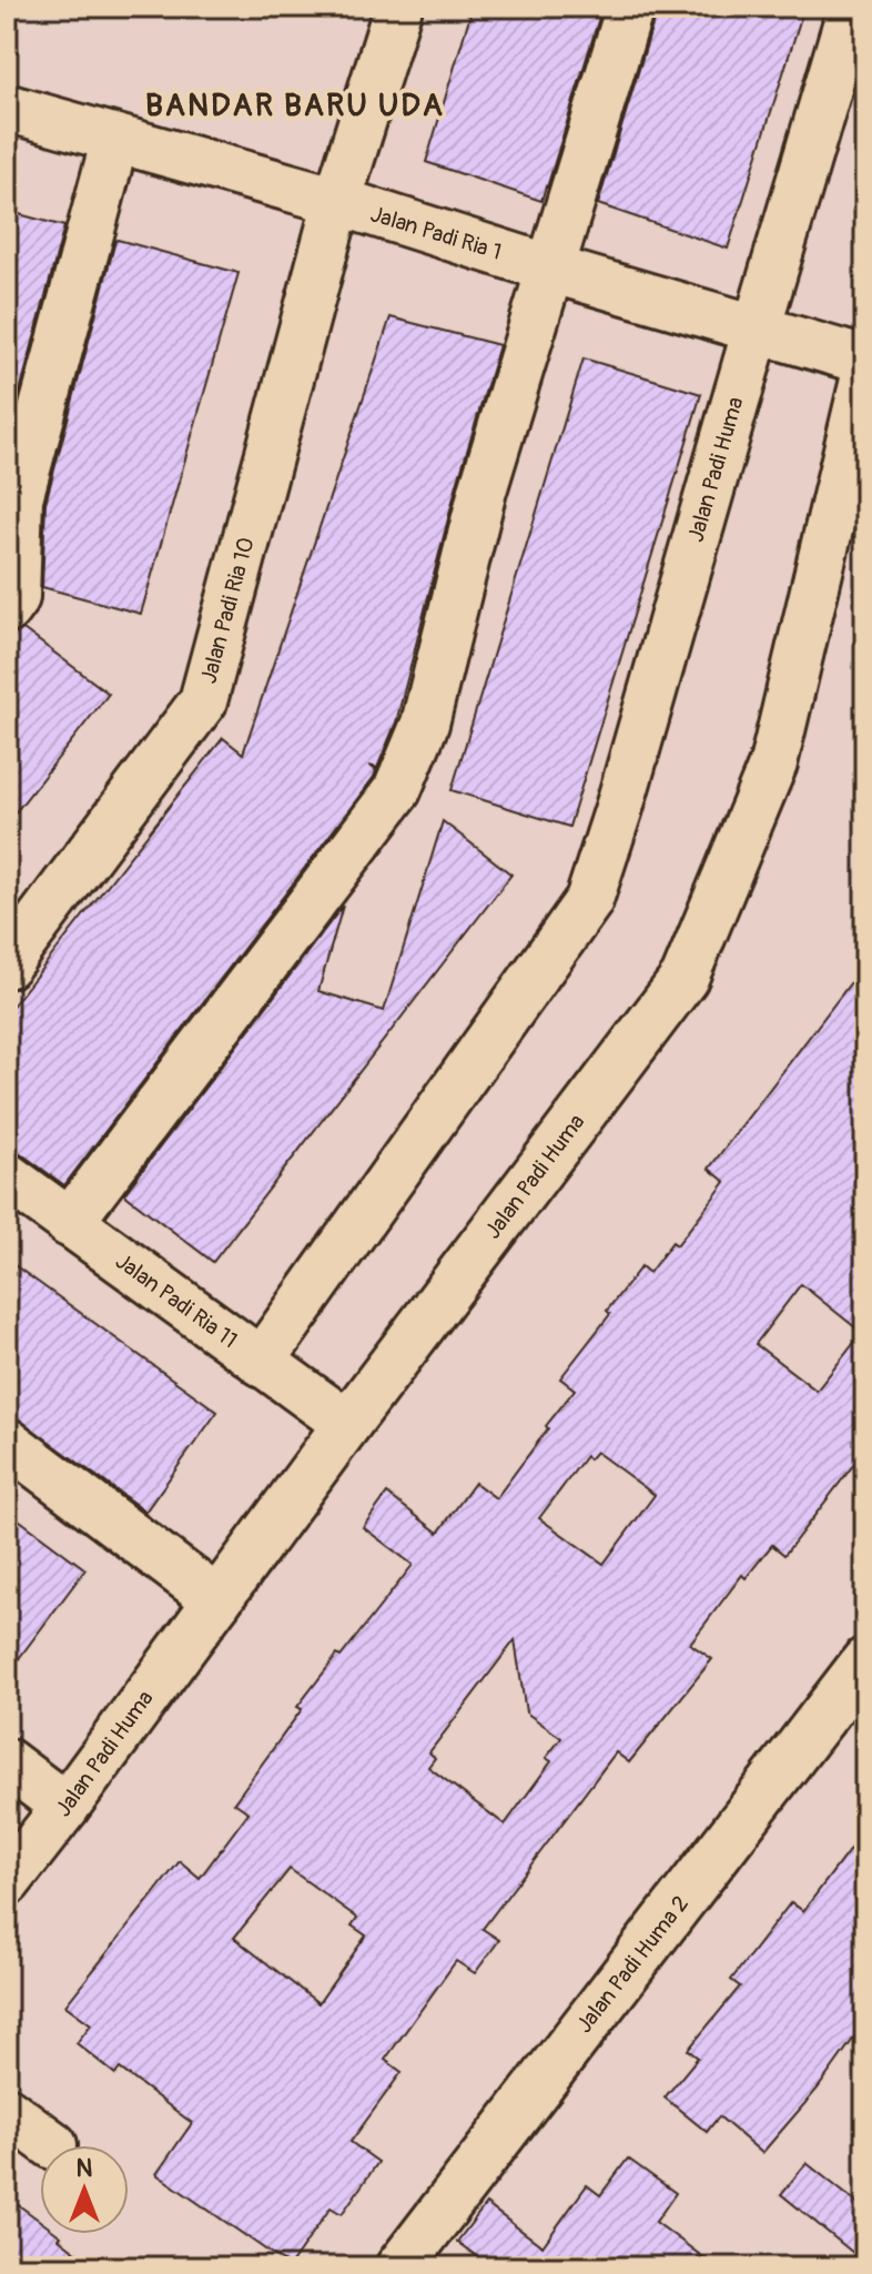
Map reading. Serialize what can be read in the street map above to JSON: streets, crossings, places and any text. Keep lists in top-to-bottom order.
{
  "streets": {
    "street": [
      "Jalan Padi Ria 1",
      "Jalan Padi Huma",
      "Jalan Padi Ria 10",
      "Jalan Padi Ria 11",
      "Jalan Padi Huma 2"
    ]
  },
  "crossings": [
    ["Jalan Padi Ria 1", "Jalan Padi Huma"],
    ["Jalan Padi Ria 1", "Jalan Padi Ria 10"],
    ["Jalan Padi Huma", "Jalan Padi Ria 11"]
  ],
  "districts": ["BANDAR BARU UDA"],
  "north": "top"
}
